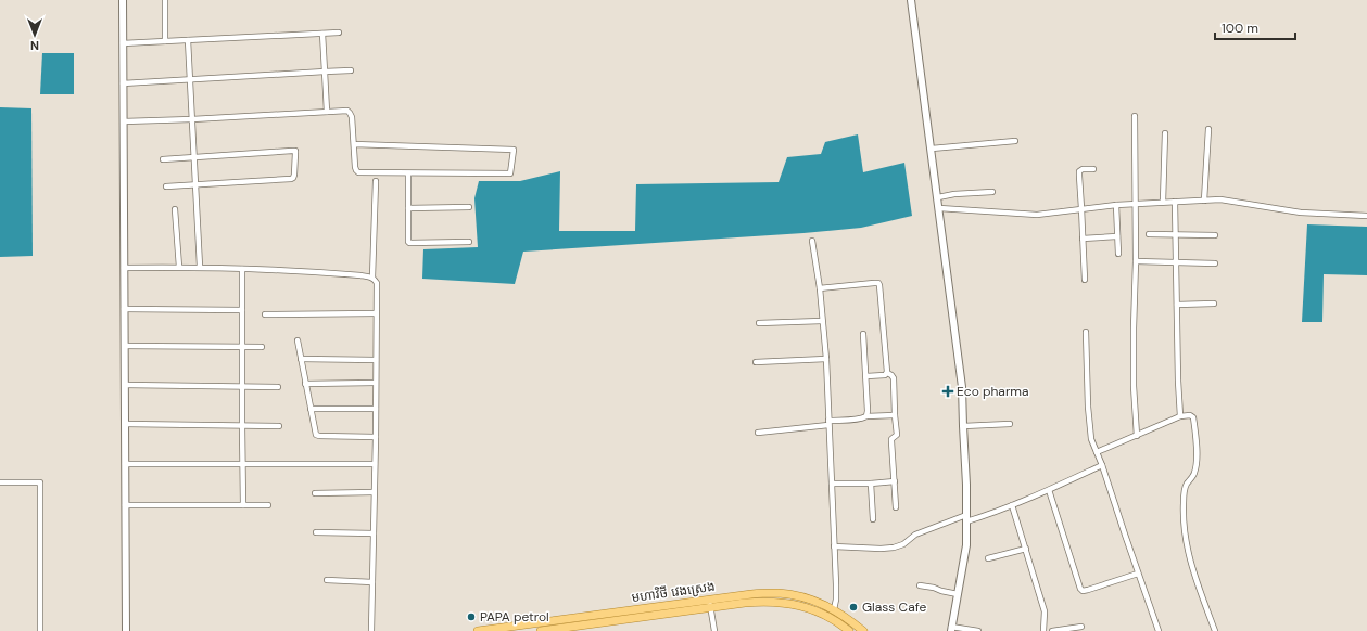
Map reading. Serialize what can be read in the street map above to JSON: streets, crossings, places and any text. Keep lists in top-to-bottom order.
{
  "streets": {
    "main road": ["មហាវិថី វេងស្រេង"]
  },
  "places": {
    "health": ["Eco pharma"],
    "other": ["Glass Cafe", "PAPA petrol"]
  },
  "scale_bar": "100 m",
  "north": "bottom"
}
